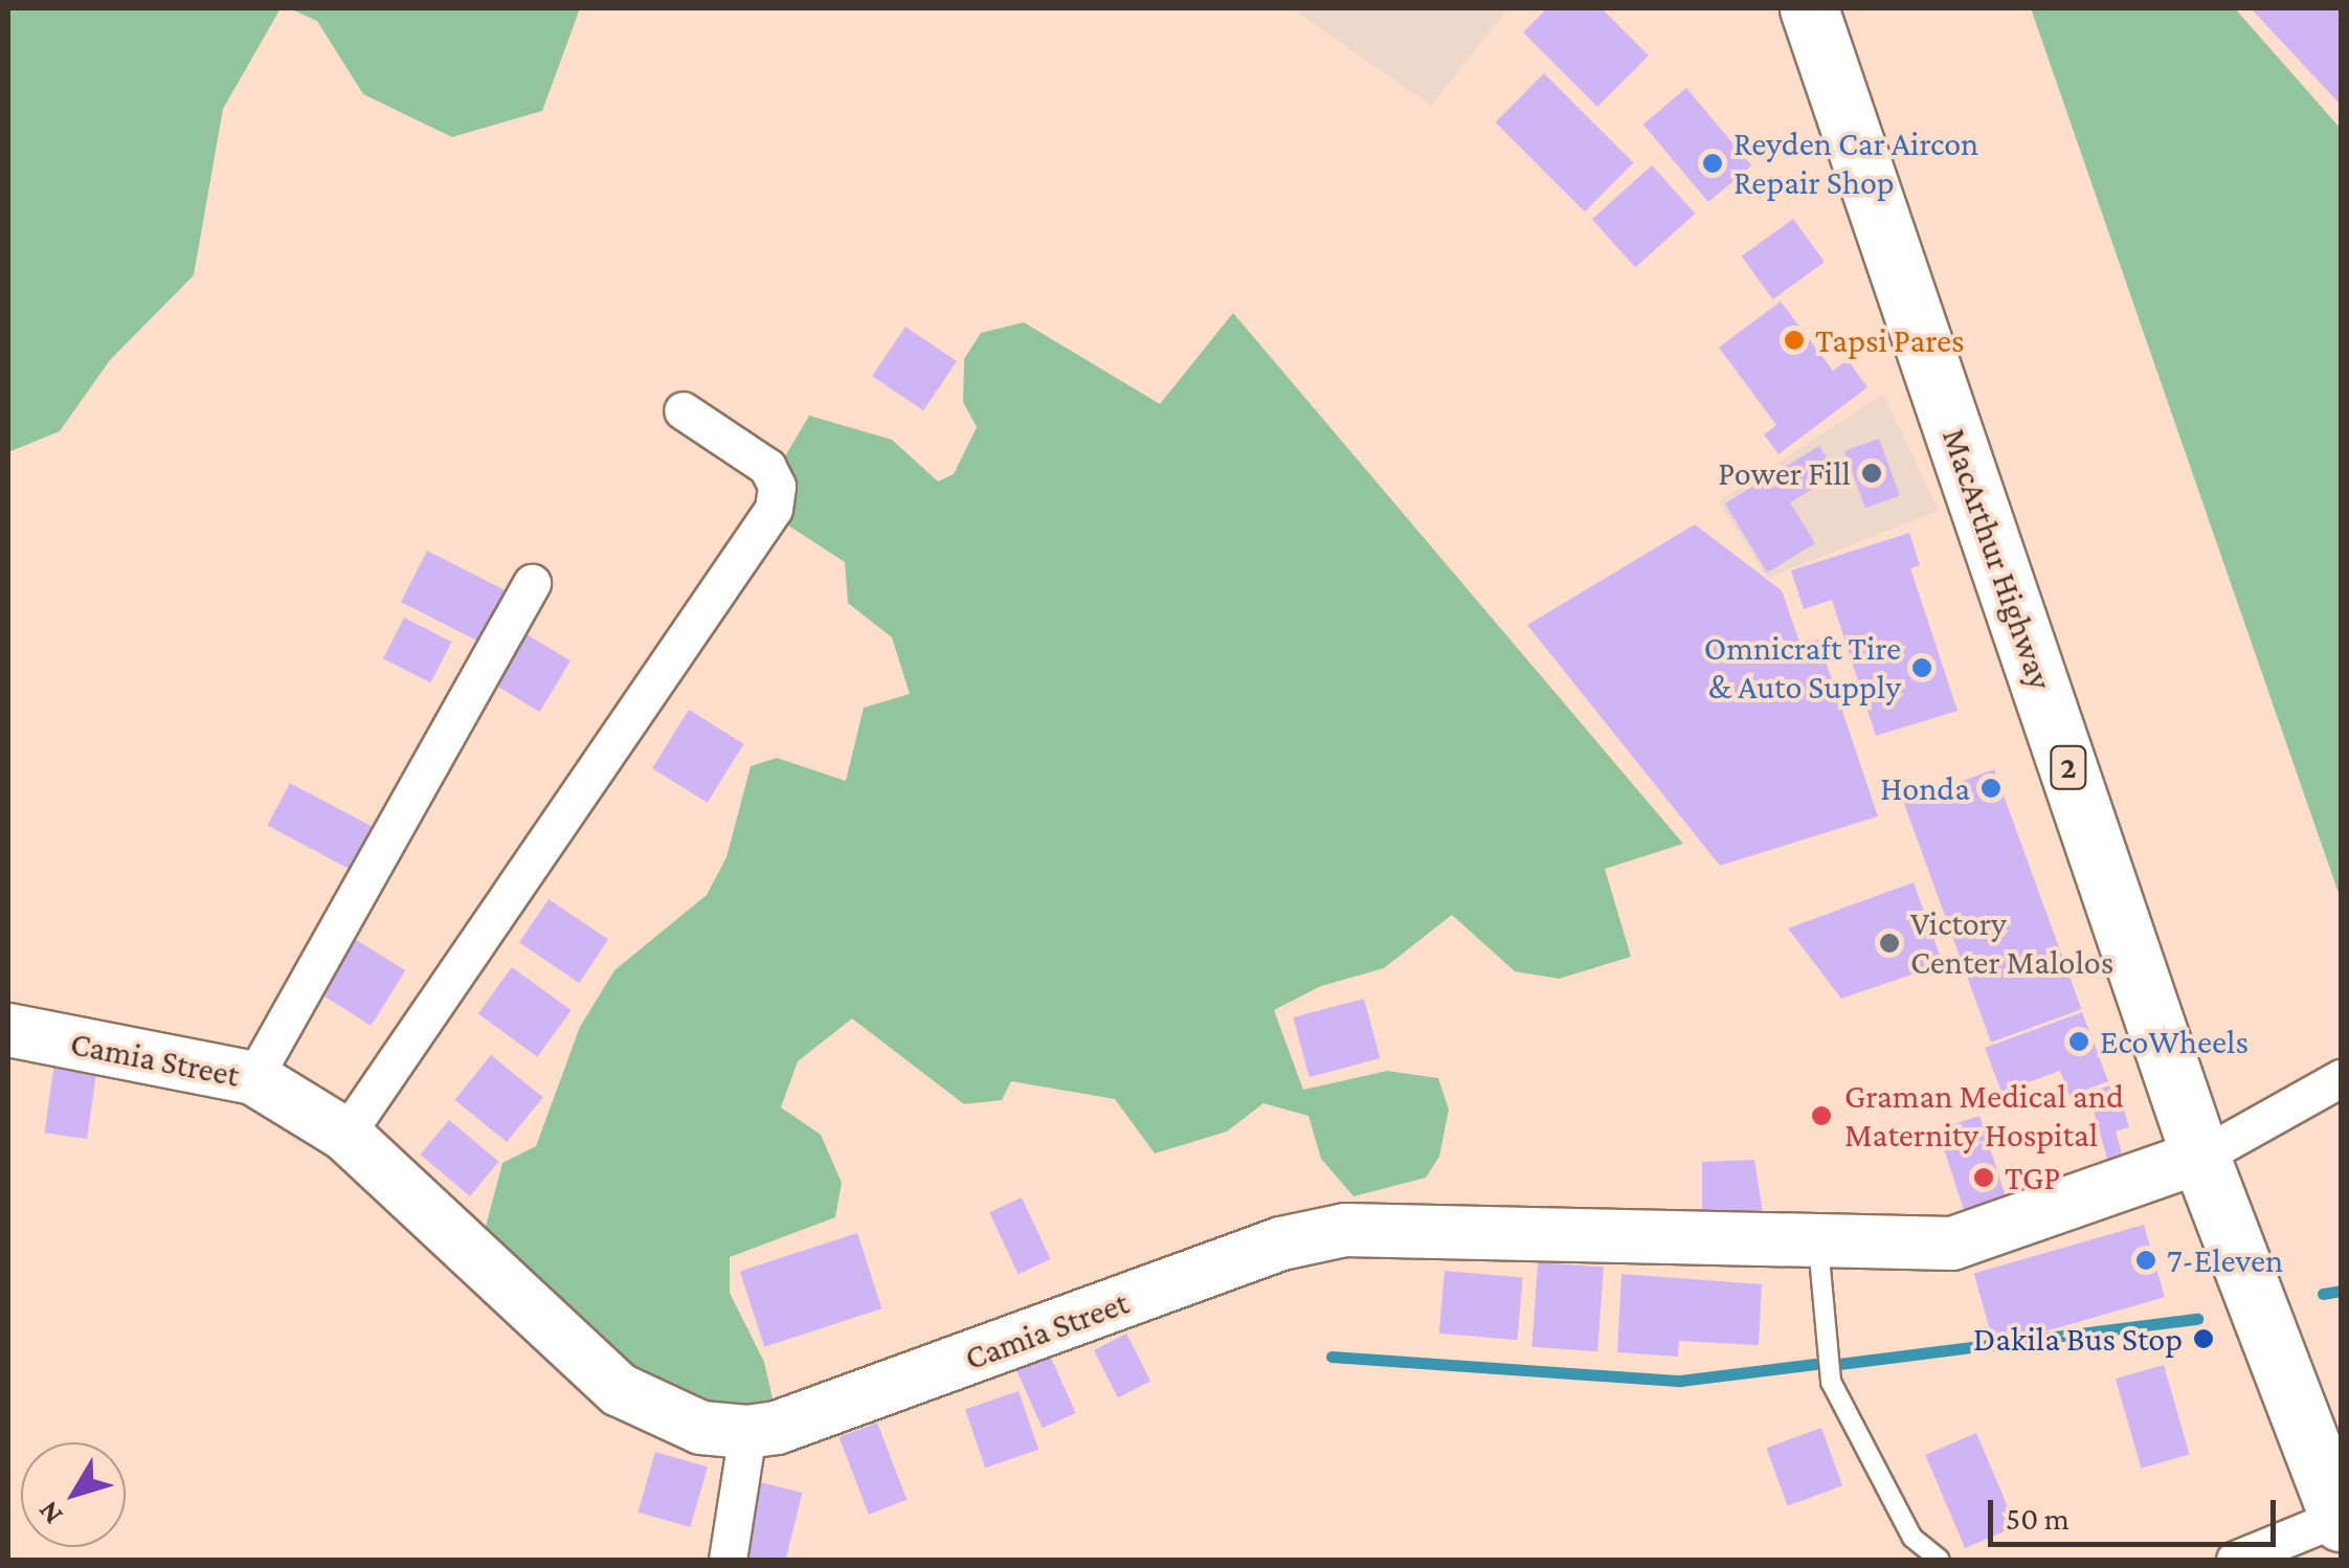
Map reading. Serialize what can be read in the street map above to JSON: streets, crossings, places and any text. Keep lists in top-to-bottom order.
{
  "streets": {
    "highway": ["MacArthur Highway", "2"],
    "street": ["Camia Street"]
  },
  "crossings": [
    ["MacArthur Highway", "Camia Street"]
  ],
  "places": [
    "Reyden Car Aircon Repair Shop",
    "Tapsi Pares",
    "Power Fill",
    "Omnicraft Tire & Auto Supply",
    "Honda",
    "Victory Center Malolos",
    "EcoWheels",
    "Graman Medical and Maternity Hospital",
    "TGP",
    "7-Eleven",
    "Dakila Bus Stop"
  ],
  "scale_bar": "50 m",
  "north": "bottom left"
}
